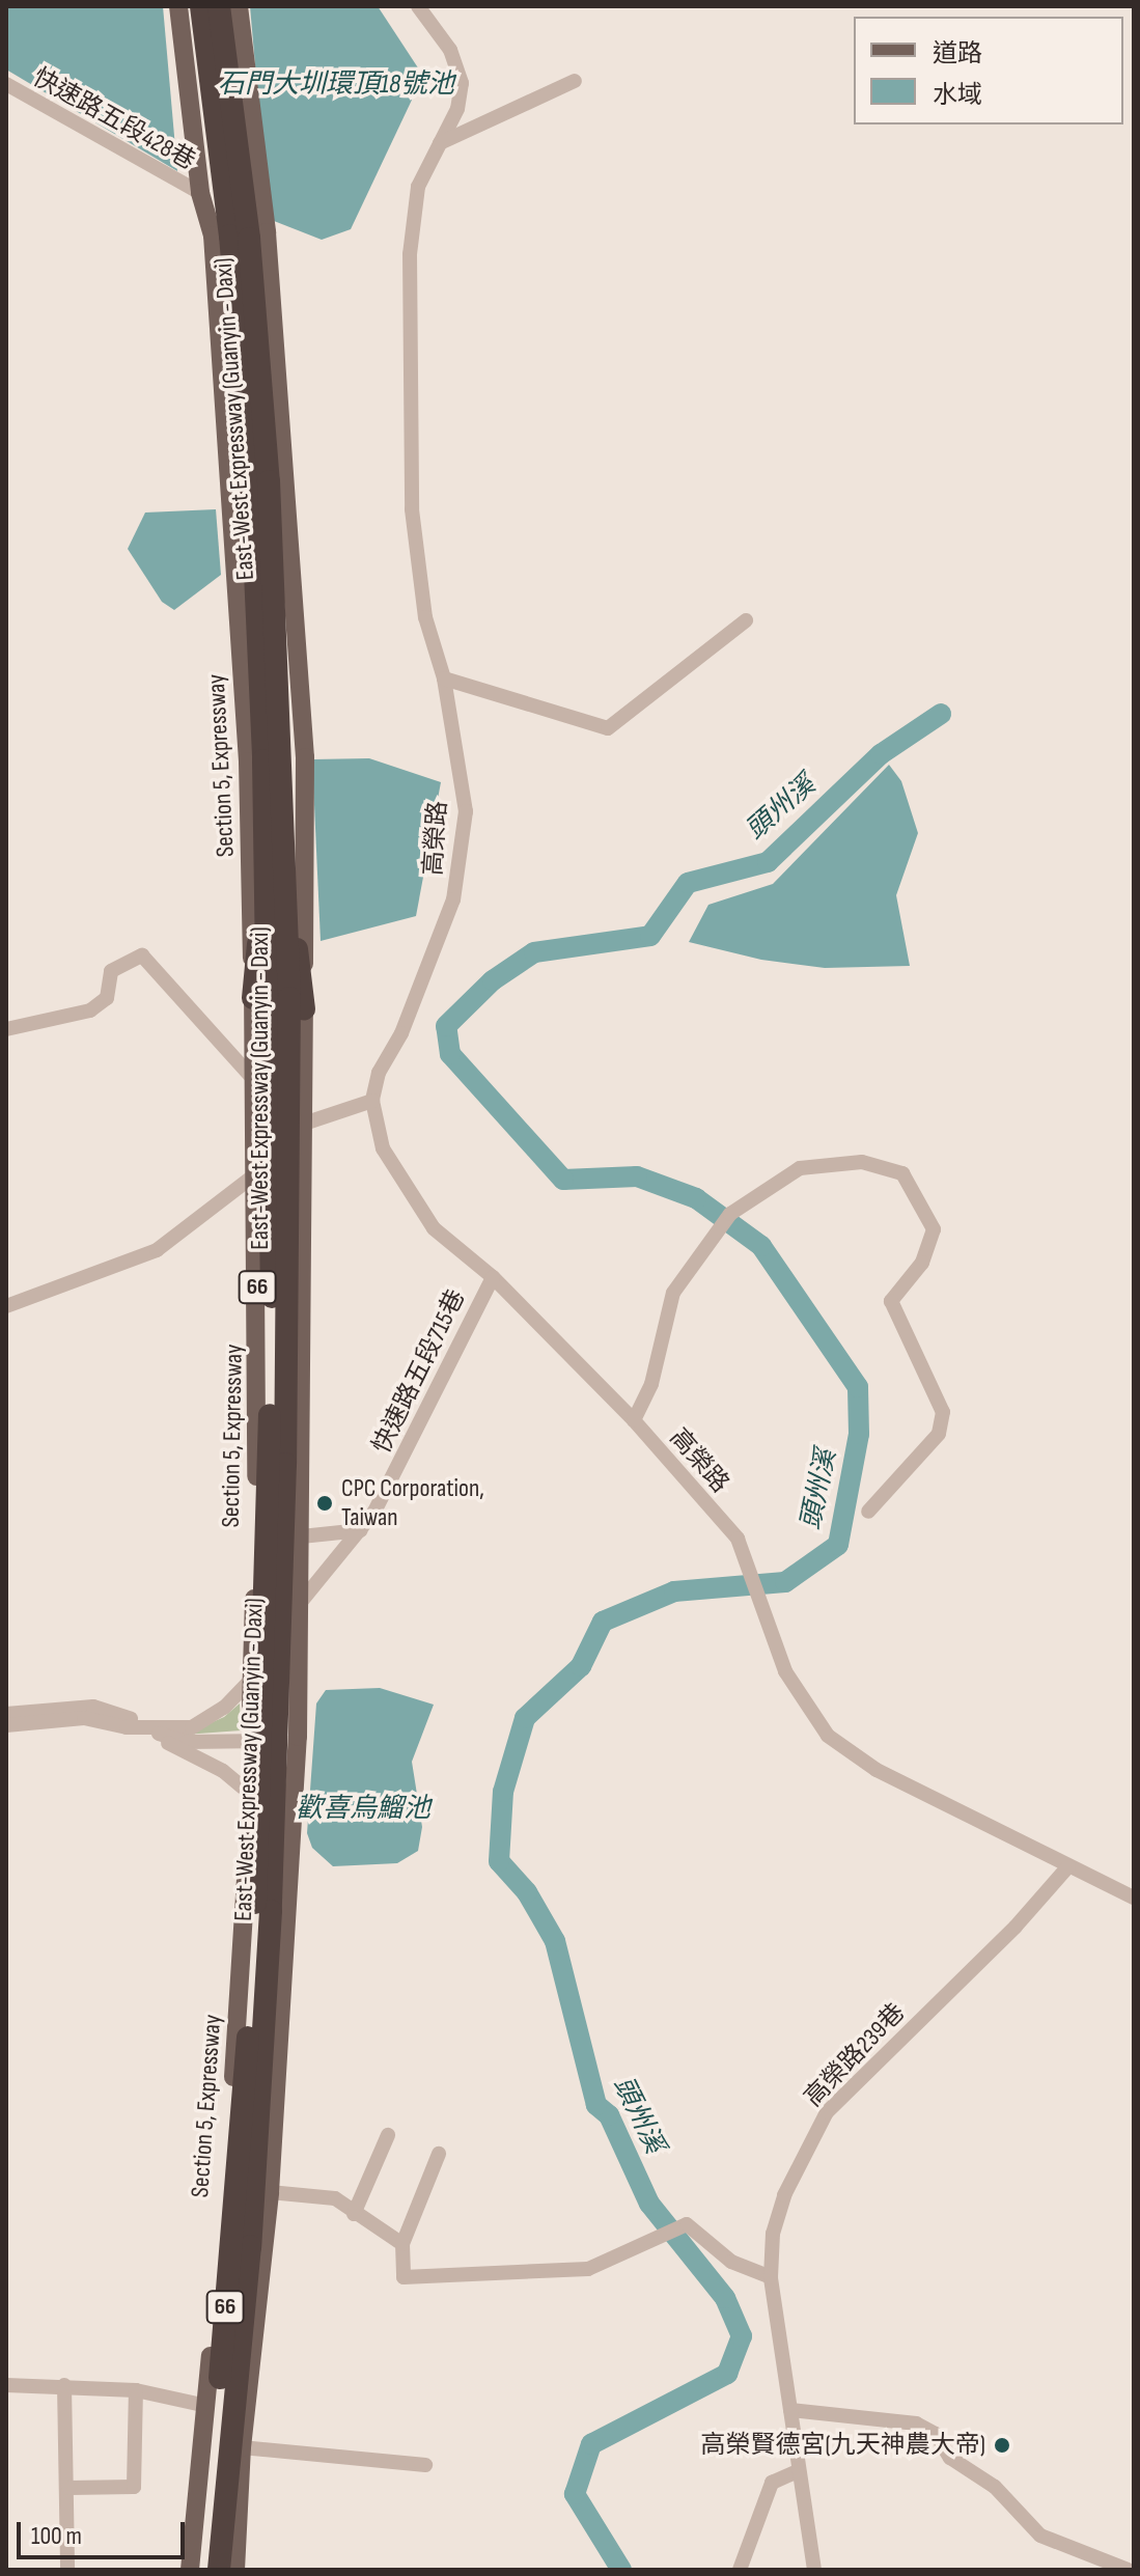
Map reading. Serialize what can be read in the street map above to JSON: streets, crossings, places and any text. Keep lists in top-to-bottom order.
{
  "streets": {
    "highway": ["East-West Expressway (Guanyin - Daxi)", "66"],
    "main road": ["Section 5, Expressway"],
    "street": [
      "快速路五段428巷",
      "高榮路",
      "快速路五段715巷",
      "高榮路239巷"
    ]
  },
  "crossings": [
    ["快速路五段428巷", "Section 5, Expressway"],
    ["高榮路", "快速路五段715巷"],
    ["高榮路", "高榮路239巷"],
    ["66", "快速路五段715巷"]
  ],
  "water": ["石門大圳環頂18號池", "頭州溪", "歡喜烏鰡池"],
  "places": ["CPC Corporation, Taiwan", "高榮賢德宮(九天神農大帝)"],
  "legend": ["道路", "水域"],
  "scale_bar": "100 m"
}
